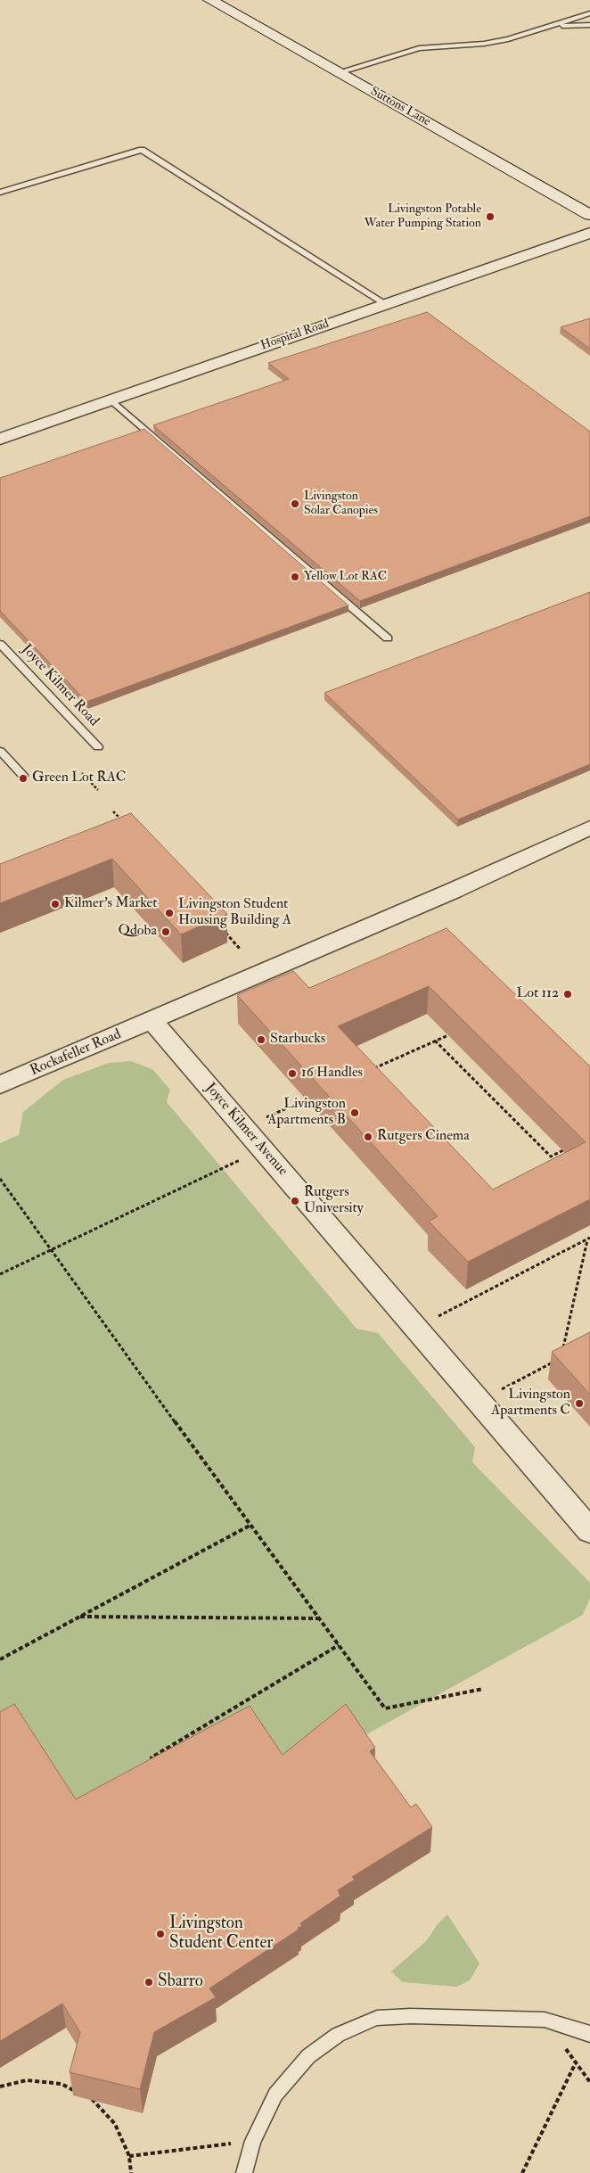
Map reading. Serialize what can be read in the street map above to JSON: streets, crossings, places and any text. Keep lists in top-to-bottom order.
{
  "streets": {
    "street": [
      "Suttons Lane",
      "Hospital Road",
      "Rockafeller Road",
      "Joyce Kilmer Avenue"
    ],
    "lane": ["Joyce Kilmer Road"]
  },
  "crossings": [
    ["Rockafeller Road", "Joyce Kilmer Avenue"]
  ],
  "places": [
    "Livingston Potable Water Pumping Station",
    "Livingston Solar Canopies",
    "Yellow Lot RAC",
    "Green Lot RAC",
    "Kilmer's Market",
    "Livingston Student Housing Building A",
    "Qdoba",
    "Lot 112",
    "Starbucks",
    "16 Handles",
    "Livingston Apartments B",
    "Rutgers Cinema",
    "Rutgers University",
    "Livingston Apartments C",
    "Livingston Student Center",
    "Sbarro"
  ]
}
